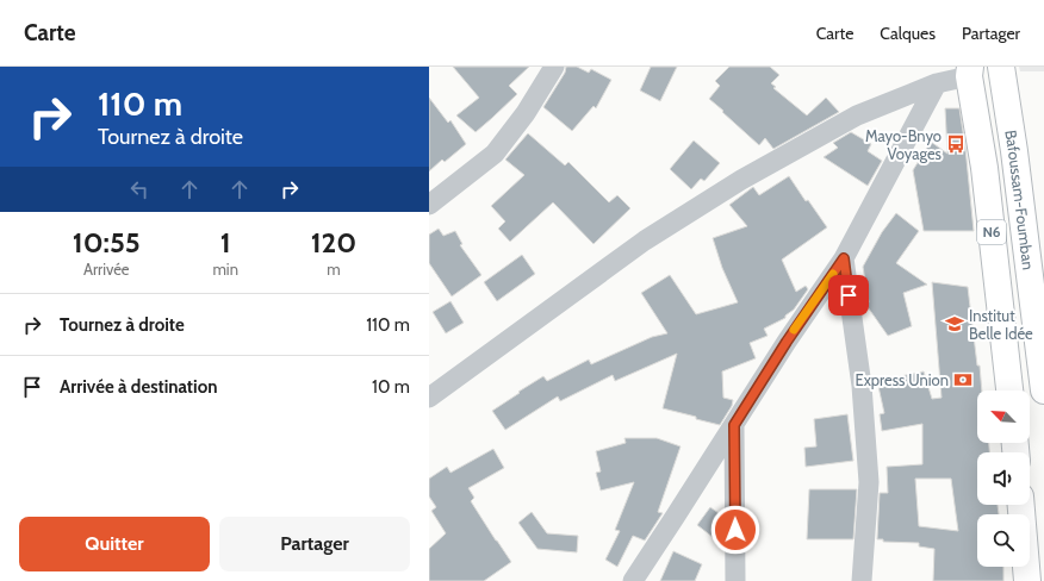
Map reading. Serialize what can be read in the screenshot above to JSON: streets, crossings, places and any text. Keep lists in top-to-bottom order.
{
  "streets": {
    "highway": ["Bafoussam-Foumban", "N6"]
  },
  "places": {
    "bus stop": ["Mayo-Bnyo Voyages"],
    "school or university": ["Institut Belle Idée"],
    "bank": ["Express Union"]
  },
  "north": "top left",
  "page": {
    "header": "Carte",
    "nav": ["Carte", "Calques", "Partager"],
    "turn": ["110 m", "Tournez à droite"],
    "eta": [
      "10:55",
      "Arrivée",
      "1",
      "min",
      "120",
      "m"
    ],
    "list": [
      {
        "name": "Tournez à droite",
        "value": "110 m"
      },
      {
        "name": "Arrivée à destination",
        "value": "10 m"
      }
    ],
    "buttons": ["Quitter", "Partager"]
  }
}
